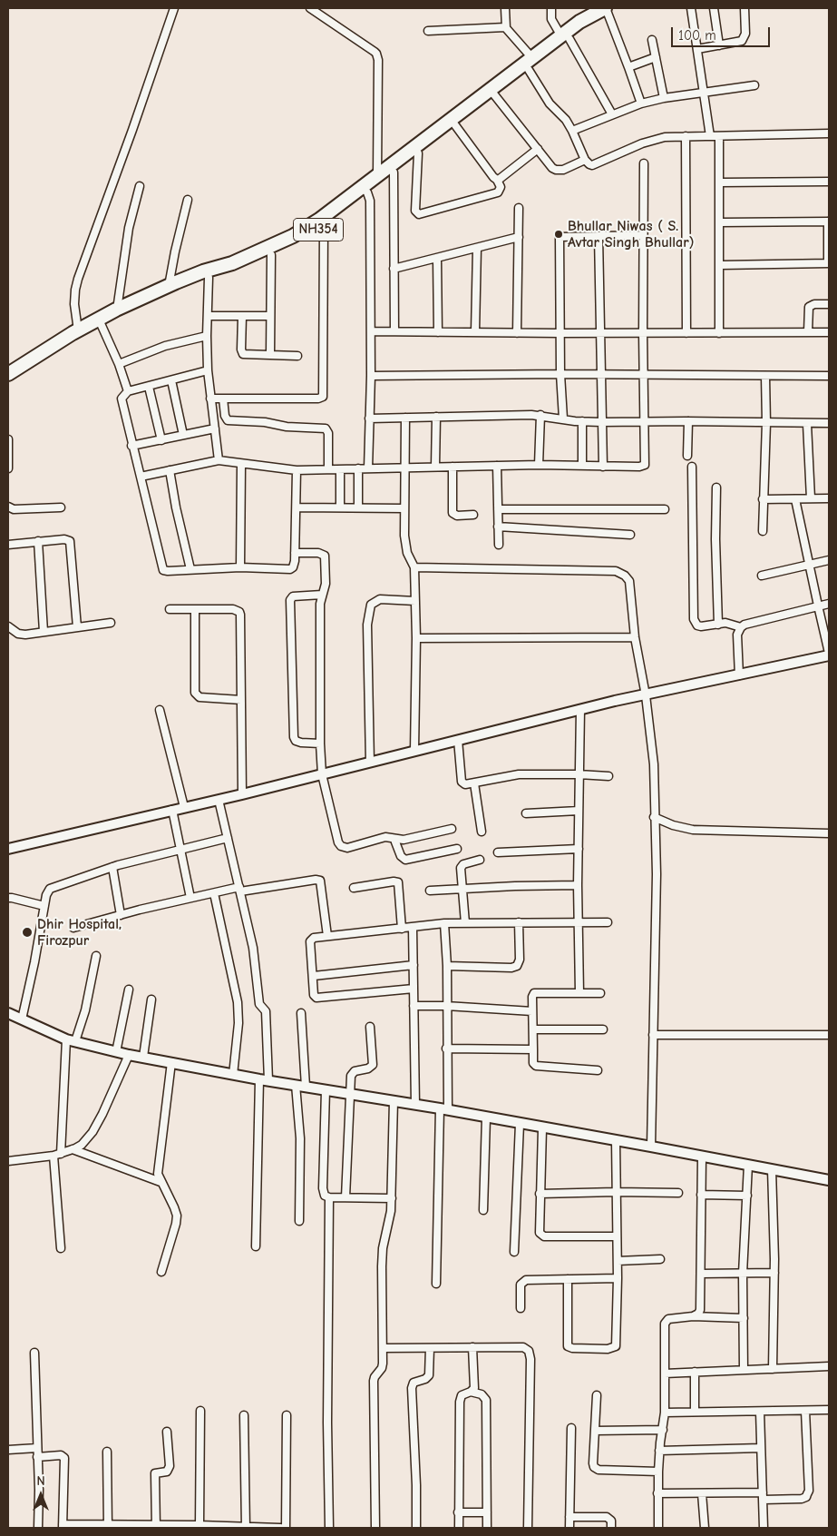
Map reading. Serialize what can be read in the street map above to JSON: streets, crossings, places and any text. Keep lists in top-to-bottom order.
{
  "streets": {
    "highway": ["NH354"]
  },
  "places": ["Bhullar Niwas ( S. Avtar Singh Bhullar)", "Dhir Hospital, Firozpur"],
  "scale_bar": "100 m",
  "north": "top"
}
